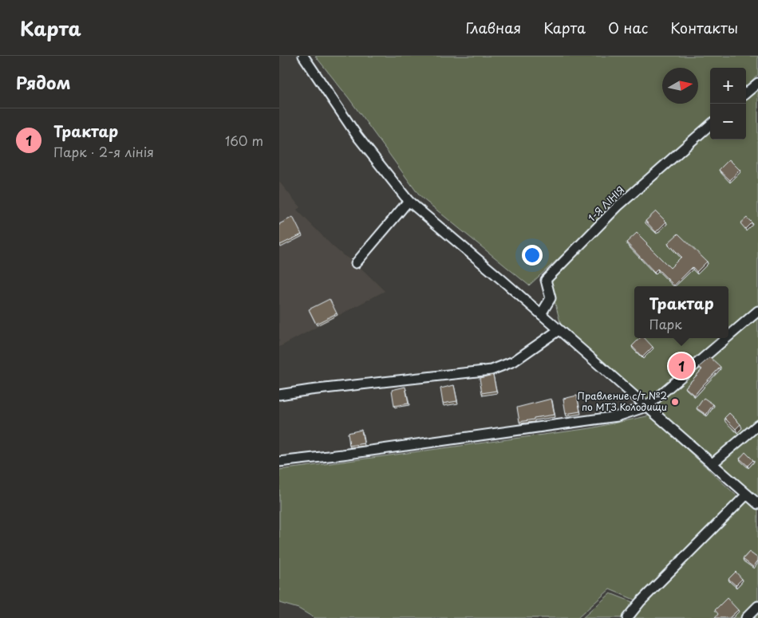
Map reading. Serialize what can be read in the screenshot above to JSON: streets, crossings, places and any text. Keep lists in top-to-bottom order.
{
  "streets": {
    "street": ["1-Я ЛІНІЯ"]
  },
  "places": ["Правление с/т №2 по МТЗ Колодищи"],
  "north": "right",
  "page": {
    "header": "Карта",
    "nav": [
      "Главная",
      "Карта",
      "О нас",
      "Контакты"
    ],
    "heading": "Рядом",
    "map_buttons": ["+", "−"],
    "list": [
      {
        "mark": "1",
        "name": "Трактар",
        "note": "Парк · 2-я лінія",
        "value": "160 m"
      }
    ],
    "popup": ["Трактар", "Парк"],
    "pins": "1"
  }
}
